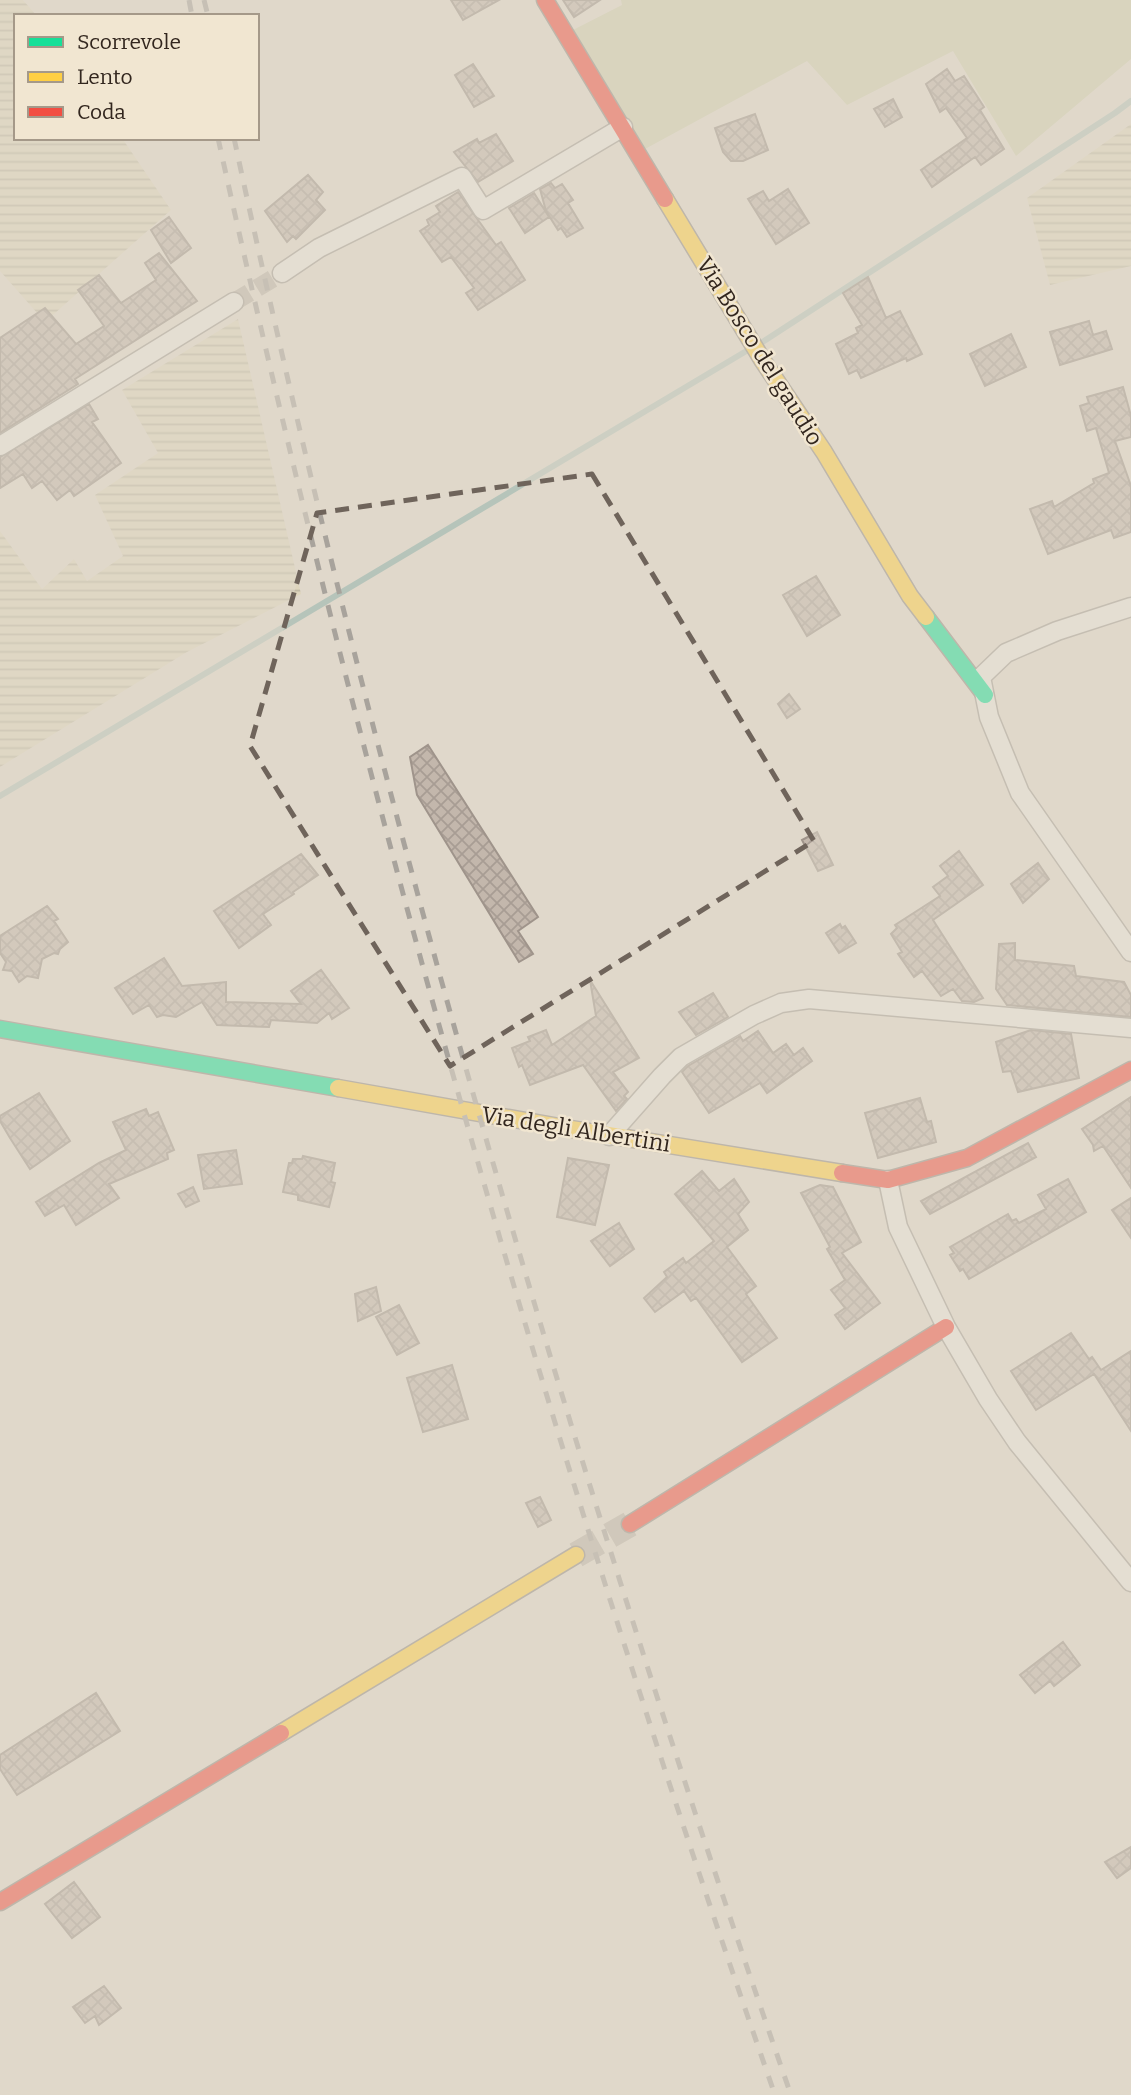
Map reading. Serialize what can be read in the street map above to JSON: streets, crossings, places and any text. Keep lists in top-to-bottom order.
{
  "streets": {
    "street": ["Via Bosco del gaudio", "Via degli Albertini"]
  },
  "legend": ["Scorrevole", "Lento", "Coda"]
}
